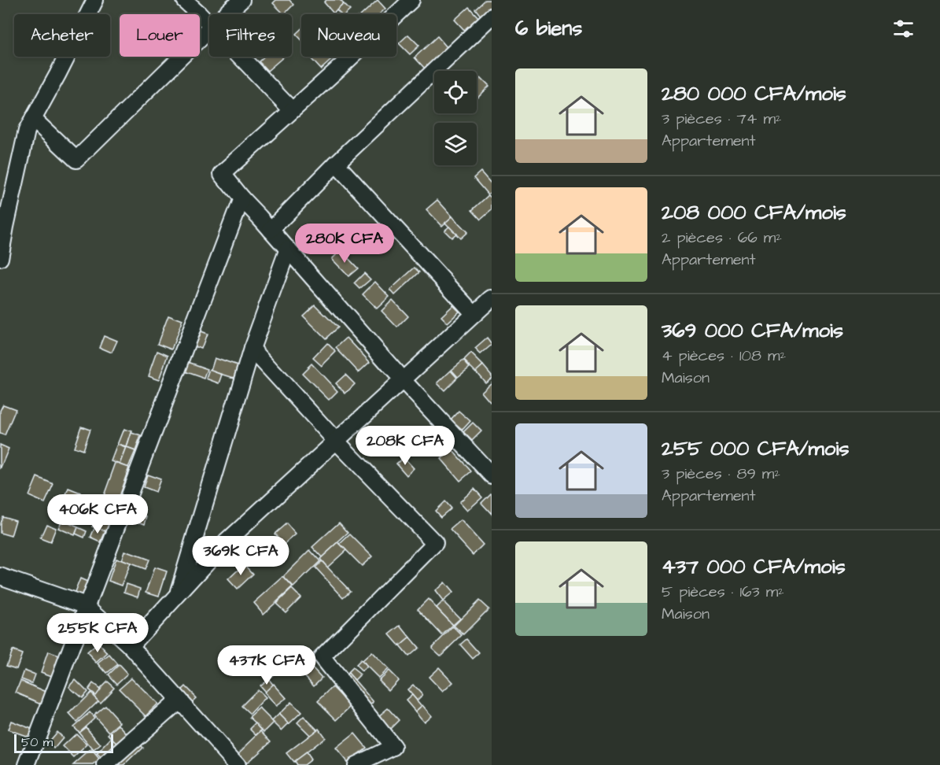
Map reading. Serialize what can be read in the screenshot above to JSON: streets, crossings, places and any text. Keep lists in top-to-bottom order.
{
  "scale_bar": "50 m",
  "page": {
    "heading": "6 biens",
    "chip": [
      "Acheter",
      "Louer",
      "Filtres",
      "Nouveau"
    ],
    "list": [
      {
        "name": "280 000 CFA/mois",
        "note": "3 pièces · 74 m² · Appartement"
      },
      {
        "name": "208 000 CFA/mois",
        "note": "2 pièces · 66 m² · Appartement"
      },
      {
        "name": "369 000 CFA/mois",
        "note": "4 pièces · 108 m² · Maison"
      },
      {
        "name": "255 000 CFA/mois",
        "note": "3 pièces · 89 m² · Appartement"
      },
      {
        "name": "437 000 CFA/mois",
        "note": "5 pièces · 163 m² · Maison"
      }
    ],
    "price": [
      "280K CFA",
      "208K CFA",
      "406K CFA",
      "369K CFA",
      "255K CFA",
      "437K CFA"
    ],
    "scale": "50 m"
  }
}
